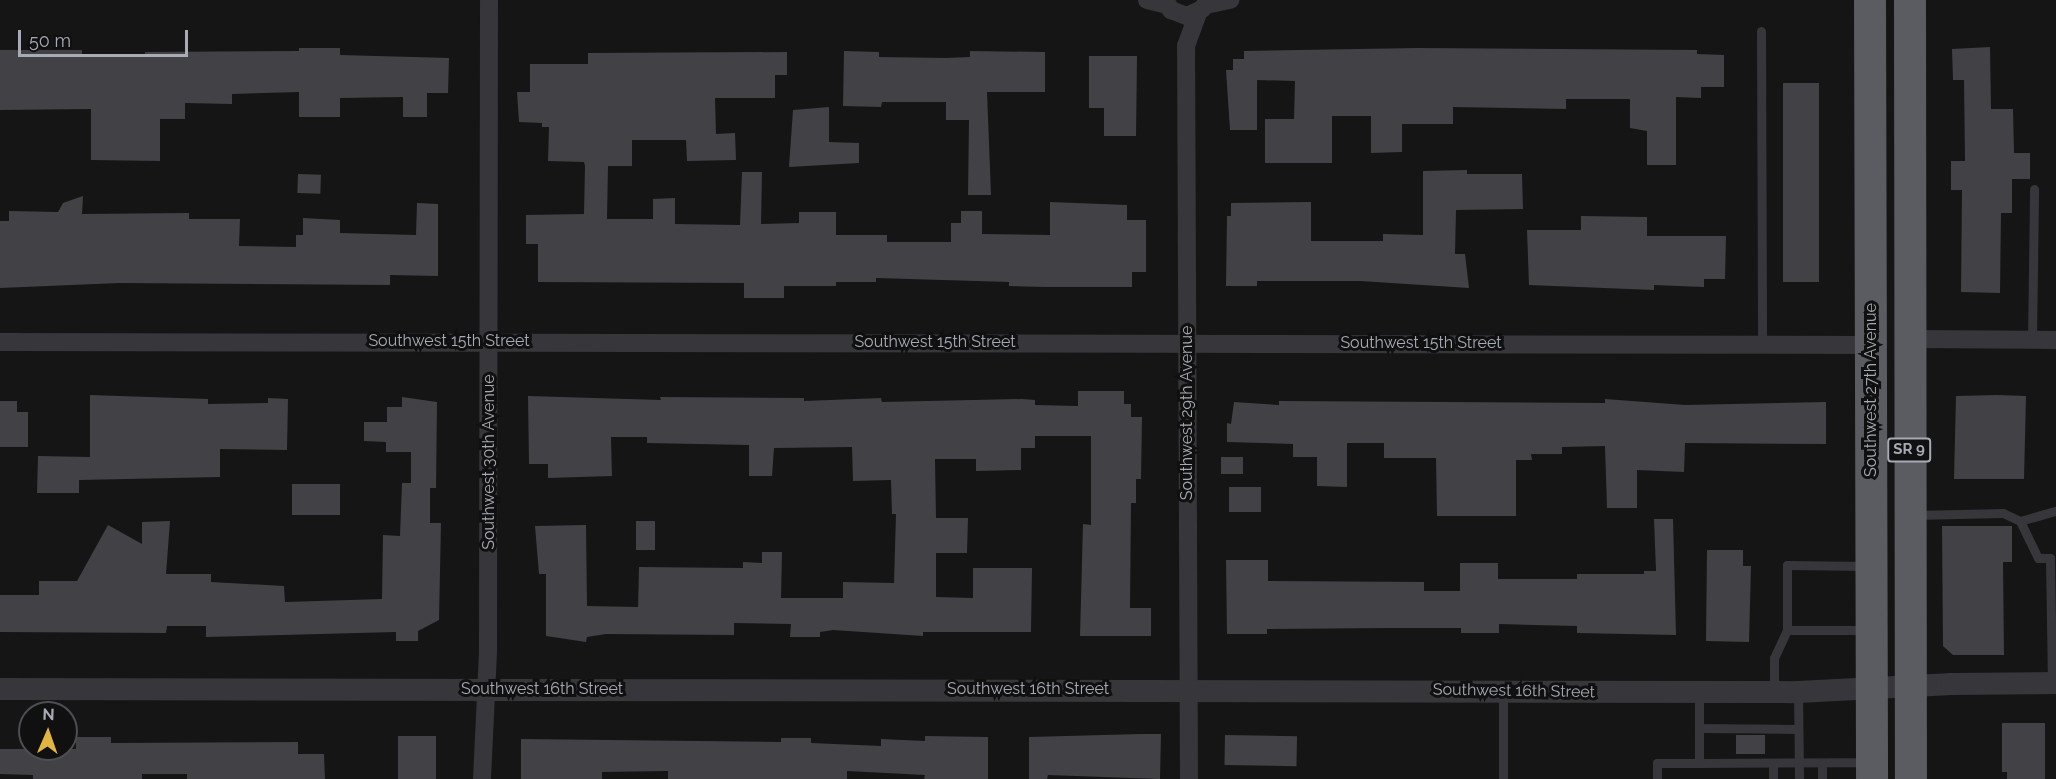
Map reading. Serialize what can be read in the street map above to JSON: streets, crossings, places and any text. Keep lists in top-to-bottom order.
{
  "streets": {
    "highway": ["Southwest 27th Avenue", "SR 9"],
    "street": [
      "Southwest 15th Street",
      "Southwest 29th Avenue",
      "Southwest 30th Avenue",
      "Southwest 16th Street"
    ]
  },
  "crossings": [
    ["Southwest 15th Street", "Southwest 27th Avenue"],
    ["Southwest 15th Street", "Southwest 29th Avenue"],
    ["Southwest 15th Street", "Southwest 30th Avenue"],
    ["Southwest 27th Avenue", "Southwest 16th Street"],
    ["Southwest 29th Avenue", "Southwest 16th Street"],
    ["SR 9", "Southwest 16th Street"],
    ["Southwest 30th Avenue", "Southwest 16th Street"]
  ],
  "scale_bar": "50 m",
  "north": "top"
}
